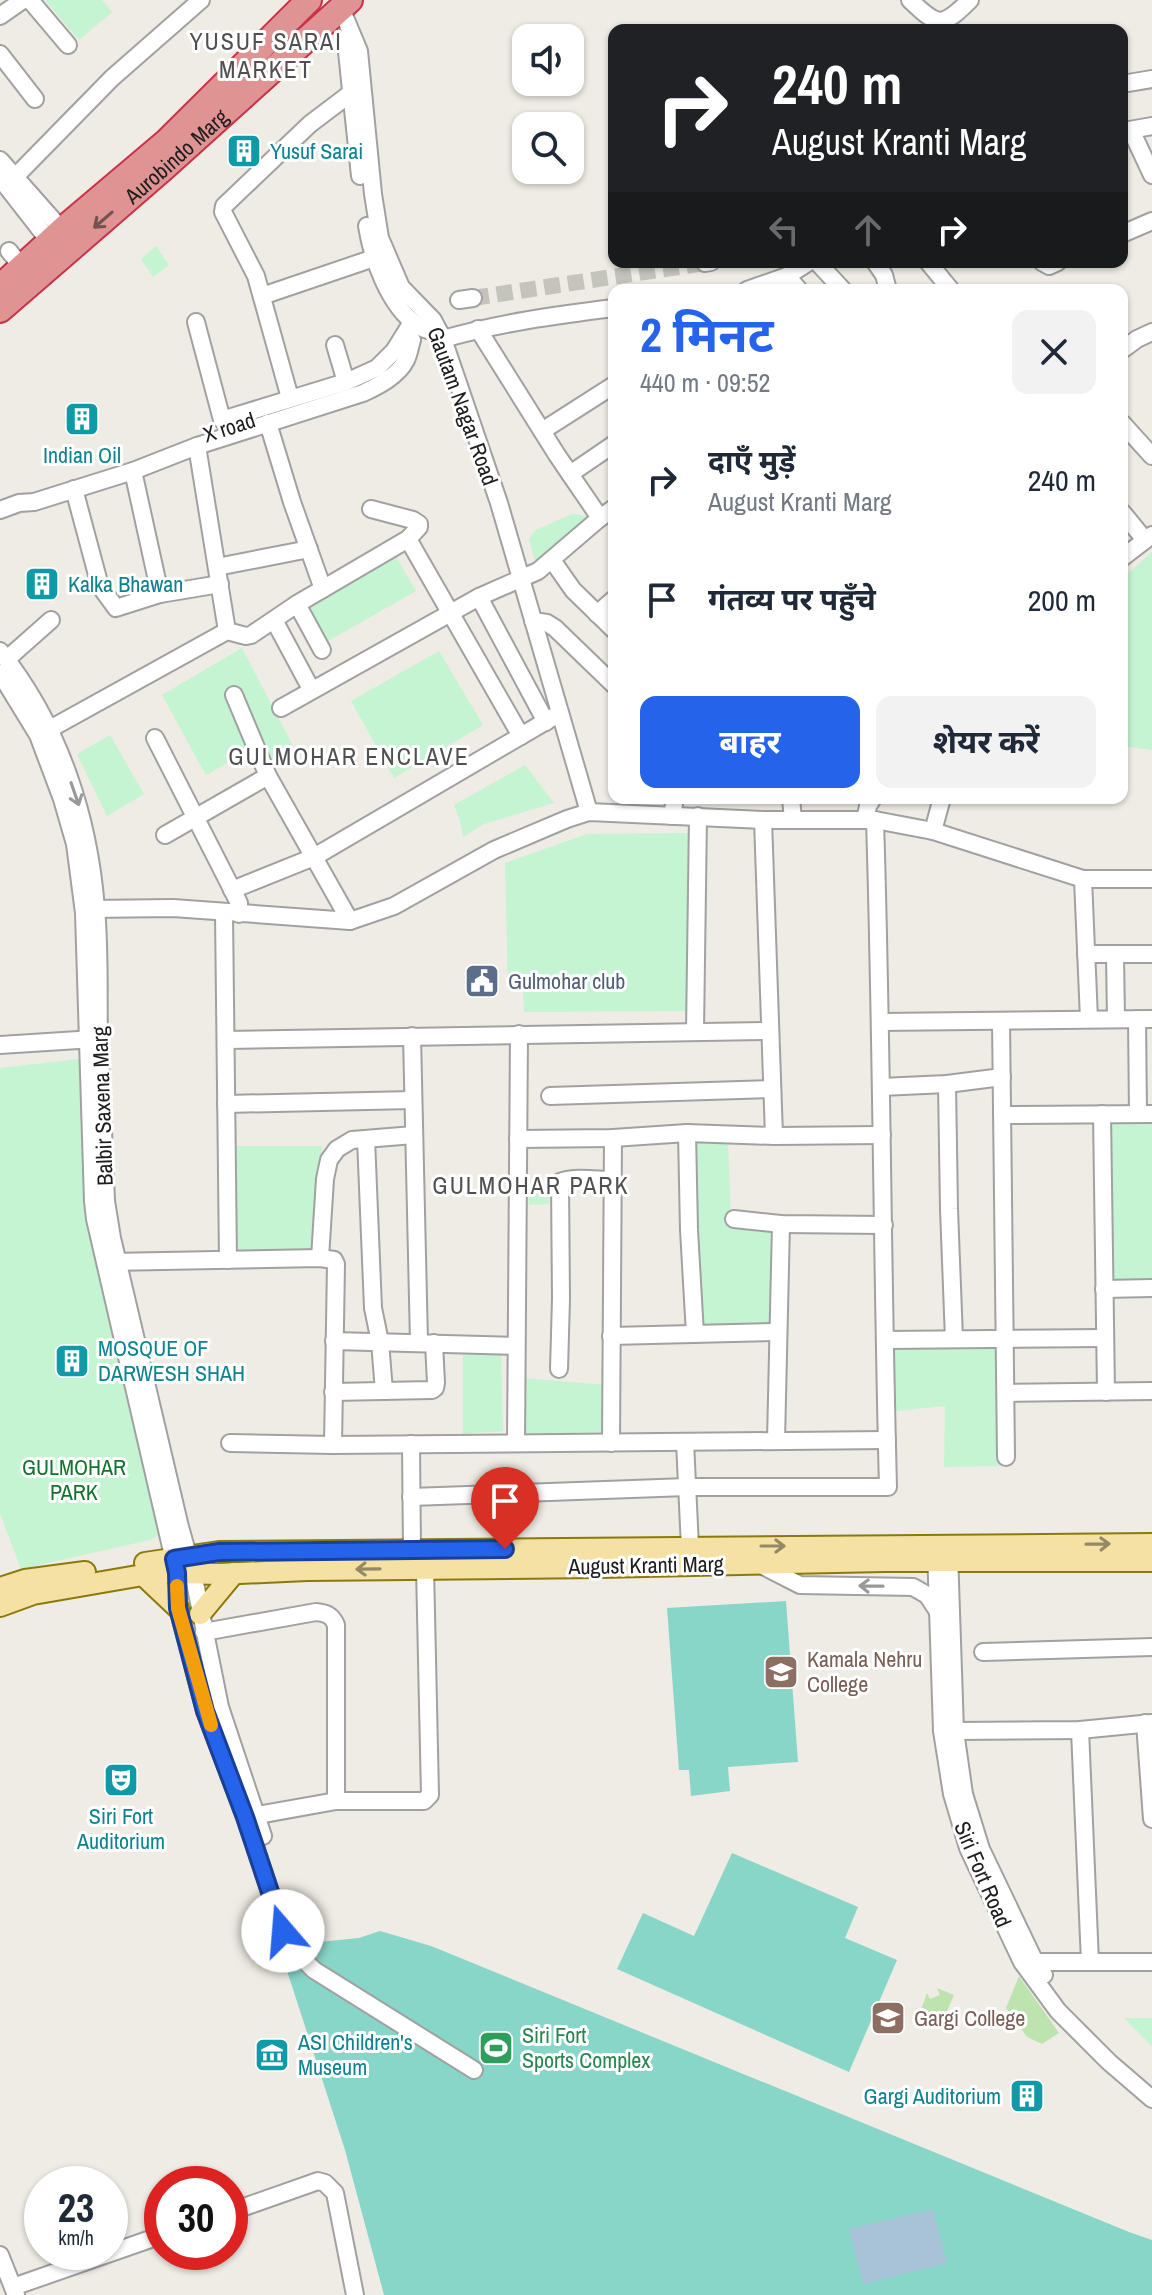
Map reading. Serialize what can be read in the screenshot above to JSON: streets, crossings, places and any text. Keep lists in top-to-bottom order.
{
  "streets": {
    "highway": ["Aurobindo Marg"],
    "main road": ["August Kranti Marg"],
    "street": [
      "Gautam Nagar Road",
      "X road",
      "Balbir Saxena Marg",
      "Siri Fort Road"
    ]
  },
  "crossings": [
    ["Aurobindo Marg", "Gautam Nagar Road"],
    ["Balbir Saxena Marg", "August Kranti Marg"],
    ["August Kranti Marg", "Siri Fort Road"]
  ],
  "districts": ["YUSUF SARAI MARKET", "GULMOHAR ENCLAVE", "GULMOHAR PARK"],
  "parks": ["GULMOHAR PARK"],
  "places": {
    "building": [
      "Yusuf Sarai",
      "Indian Oil",
      "Kalka Bhawan",
      "MOSQUE OF DARWESH SHAH",
      "Gargi Auditorium"
    ],
    "public building": ["Gulmohar club"],
    "school or university": ["Kamala Nehru College", "Gargi College"],
    "theatre": ["Siri Fort Auditorium"],
    "sports": ["Siri Fort Sports Complex"],
    "museum": ["ASI Children's Museum"]
  },
  "page": {
    "turn": ["240 m", "August Kranti Marg"],
    "heading": ["2 मिनट", "440 m · 09:52"],
    "list": [
      {
        "name": "दाएँ मुड़ें",
        "note": "August Kranti Marg",
        "value": "240 m"
      },
      {
        "name": "गंतव्य पर पहुँचे",
        "value": "200 m"
      }
    ],
    "buttons": ["बाहर", "शेयर करें"],
    "speed": "23 km/h",
    "limit": "30"
  }
}
